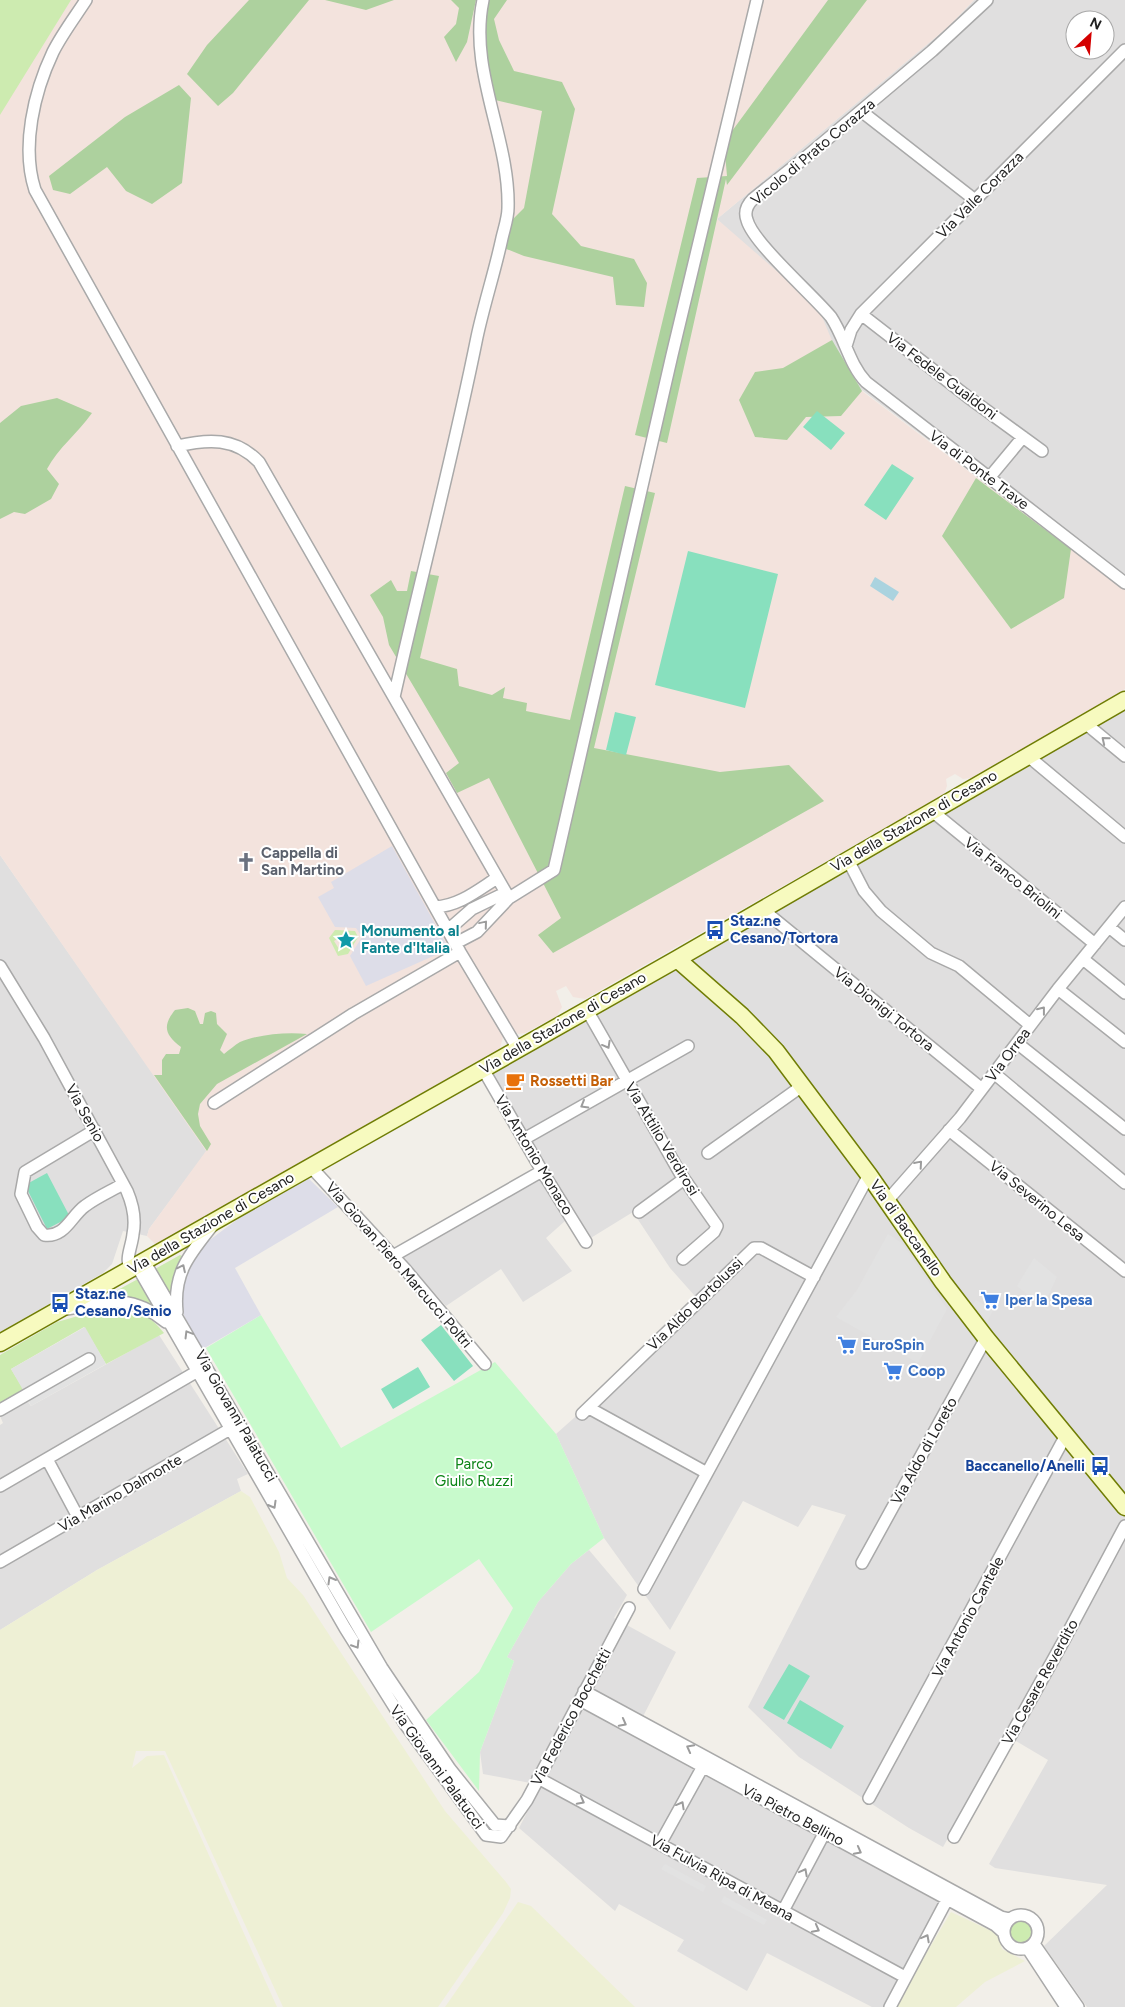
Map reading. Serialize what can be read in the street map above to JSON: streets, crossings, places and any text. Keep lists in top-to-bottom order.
{
  "streets": {
    "street": [
      "Vicolo di Prato Corazza",
      "Via Valle Corazza",
      "Via Fedele Gualdoni",
      "Via di Ponte Trave",
      "Via della Stazione di Cesano",
      "Via Franco Briolini",
      "Via Dionigi Tortora",
      "Via Orrea",
      "Via Senio",
      "Via Attilio Verdirosi",
      "Via Antonio Monaco",
      "Via Severino Lesa",
      "Via di Baccanello",
      "Via Giovan Piero Marcucci Poltri",
      "Via Aldo Bortolussi",
      "Via Giovanni Palatucci",
      "Via Aldo di Loreto",
      "Via Marino Dalmonte",
      "Via Antonio Cantele",
      "Via Cesare Reverdito",
      "Via Federico Bocchetti",
      "Via Pietro Bellino",
      "Via Fulvia Ripa di Meana"
    ]
  },
  "crossings": [
    ["Vicolo di Prato Corazza", "Via Valle Corazza"],
    ["Vicolo di Prato Corazza", "Via di Ponte Trave"],
    ["Via Valle Corazza", "Via Fedele Gualdoni"],
    ["Via Valle Corazza", "Via di Ponte Trave"],
    ["Via della Stazione di Cesano", "Via Franco Briolini"],
    ["Via della Stazione di Cesano", "Via Dionigi Tortora"],
    ["Via della Stazione di Cesano", "Via Senio"],
    ["Via della Stazione di Cesano", "Via Attilio Verdirosi"],
    ["Via della Stazione di Cesano", "Via Antonio Monaco"],
    ["Via della Stazione di Cesano", "Via di Baccanello"],
    ["Via della Stazione di Cesano", "Via Giovan Piero Marcucci Poltri"],
    ["Via della Stazione di Cesano", "Via Giovanni Palatucci"],
    ["Via Franco Briolini", "Via Orrea"],
    ["Via Dionigi Tortora", "Via Orrea"],
    ["Via Orrea", "Via Severino Lesa"],
    ["Via Orrea", "Via di Baccanello"],
    ["Via Senio", "Via Giovanni Palatucci"],
    ["Via di Baccanello", "Via Aldo di Loreto"],
    ["Via di Baccanello", "Via Antonio Cantele"],
    ["Via Giovanni Palatucci", "Via Marino Dalmonte"],
    ["Via Giovanni Palatucci", "Via Federico Bocchetti"],
    ["Via Federico Bocchetti", "Via Pietro Bellino"],
    ["Via Federico Bocchetti", "Via Fulvia Ripa di Meana"]
  ],
  "one_way": ["Via Orrea", "Via Fulvia Ripa di Meana"],
  "parks": ["Parco Giulio Ruzzi"],
  "places": {
    "church": ["Cappella di San Martino"],
    "bus stop": ["Staz.ne Cesano/Tortora", "Staz.ne Cesano/Senio", "Baccanello/Anelli"],
    "place": ["Monumento al Fante d'Italia"],
    "cafe": ["Rossetti Bar"],
    "supermarket": ["Iper la Spesa", "EuroSpin", "Coop"]
  },
  "north": "top right"
}
